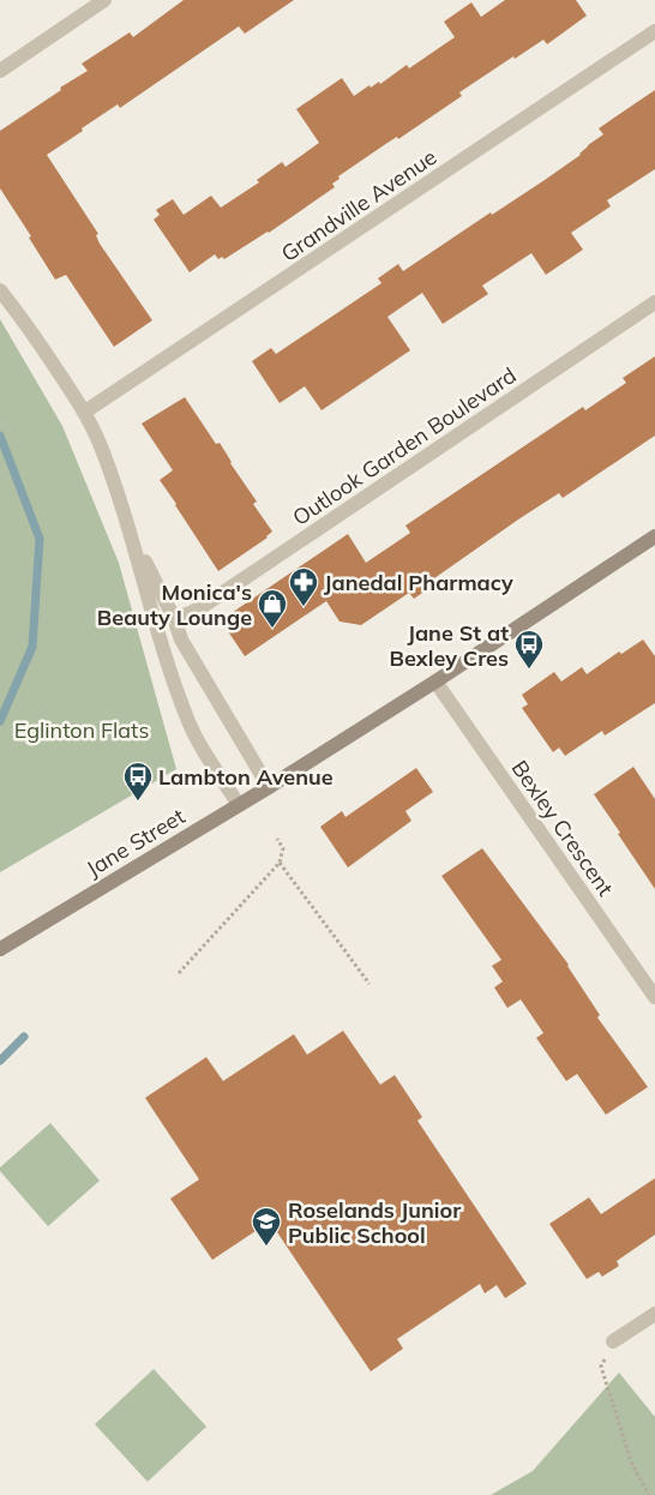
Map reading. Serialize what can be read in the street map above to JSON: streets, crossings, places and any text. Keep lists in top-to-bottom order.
{
  "streets": {
    "main road": ["Jane Street"],
    "street": ["Grandville Avenue", "Outlook Garden Boulevard", "Bexley Crescent"]
  },
  "crossings": [
    ["Bexley Crescent", "Jane Street"]
  ],
  "parks": ["Eglinton Flats"],
  "places": {
    "pharmacy": ["Janedal Pharmacy"],
    "shop": ["Monica's Beauty Lounge"],
    "bus stop": ["Jane St at Bexley Cres", "Lambton Avenue"],
    "school or university": ["Roselands Junior Public School"]
  }
}
